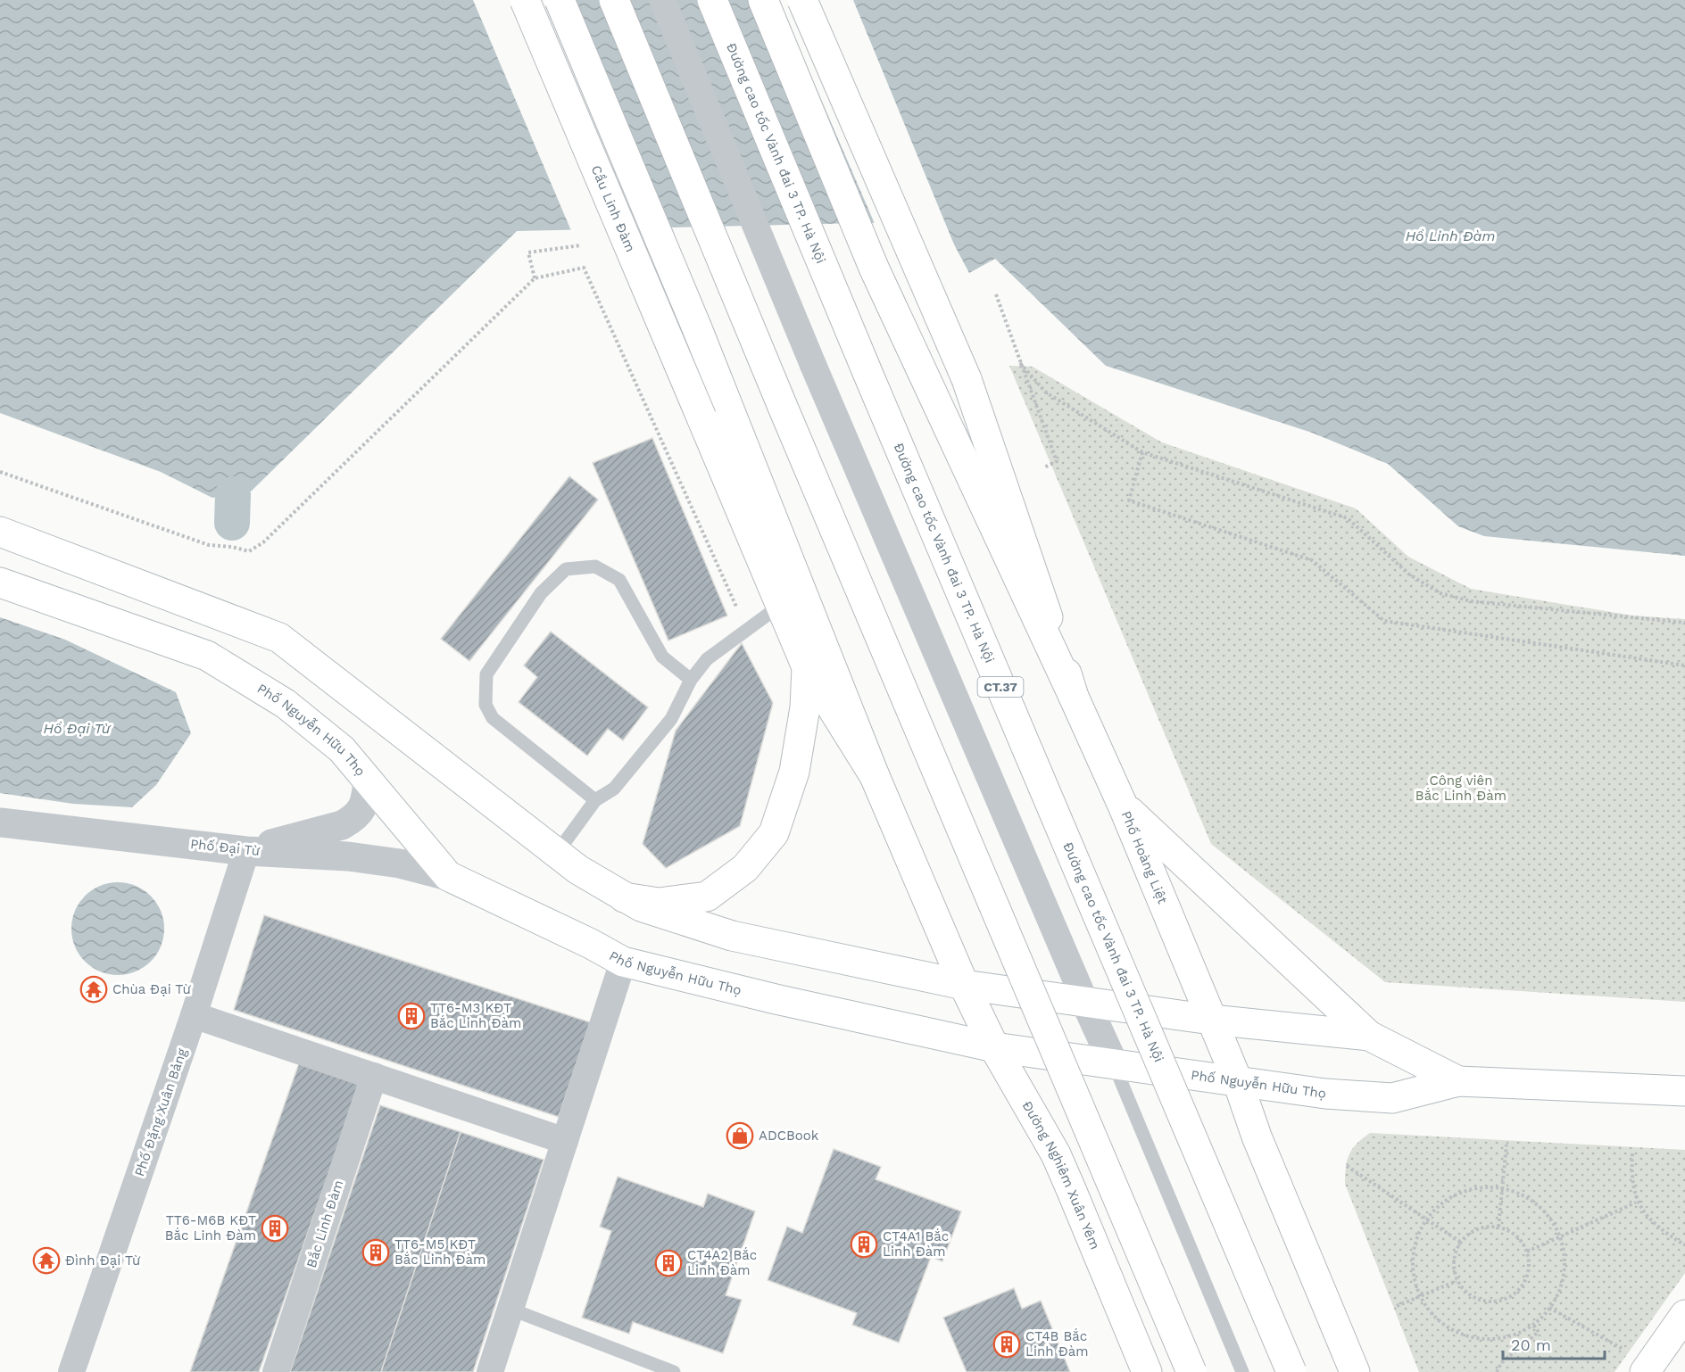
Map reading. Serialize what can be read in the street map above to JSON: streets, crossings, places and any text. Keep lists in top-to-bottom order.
{
  "streets": {
    "main road": [
      "Đường cao tốc Vành đai 3 TP. Hà Nội",
      "Cầu Linh Đàm",
      "CT.37",
      "Phố Nguyễn Hữu Thọ",
      "Phố Hoàng Liệt",
      "Đường Nghiêm Xuân Yêm"
    ],
    "street": ["Phố Đại Từ", "Phố Đặng Xuân Bảng", "Bắc Linh Đàm"]
  },
  "crossings": [
    ["Phố Nguyễn Hữu Thọ", "Phố Đại Từ"],
    ["Phố Nguyễn Hữu Thọ", "Phố Hoàng Liệt"],
    ["Phố Nguyễn Hữu Thọ", "Đường Nghiêm Xuân Yêm"],
    ["Phố Đại Từ", "Phố Đặng Xuân Bảng"]
  ],
  "water": ["Hồ Linh Đàm", "Hồ Đại Từ"],
  "parks": ["Công viên Bắc Linh Đàm"],
  "places": {
    "temple": ["Chùa Đại Từ", "Đình Đại Từ"],
    "building": [
      "TT6-M3 KĐT Bắc Linh Đàm",
      "TT6-M6B KĐT Bắc Linh Đàm",
      "CT4A1 Bắc Linh Đàm",
      "TT6-M5 KĐT Bắc Linh Đàm",
      "CT4A2 Bắc Linh Đàm",
      "CT4B Bắc Linh Đàm"
    ],
    "shop": ["ADCBook"]
  },
  "scale_bar": "20 m"
}
